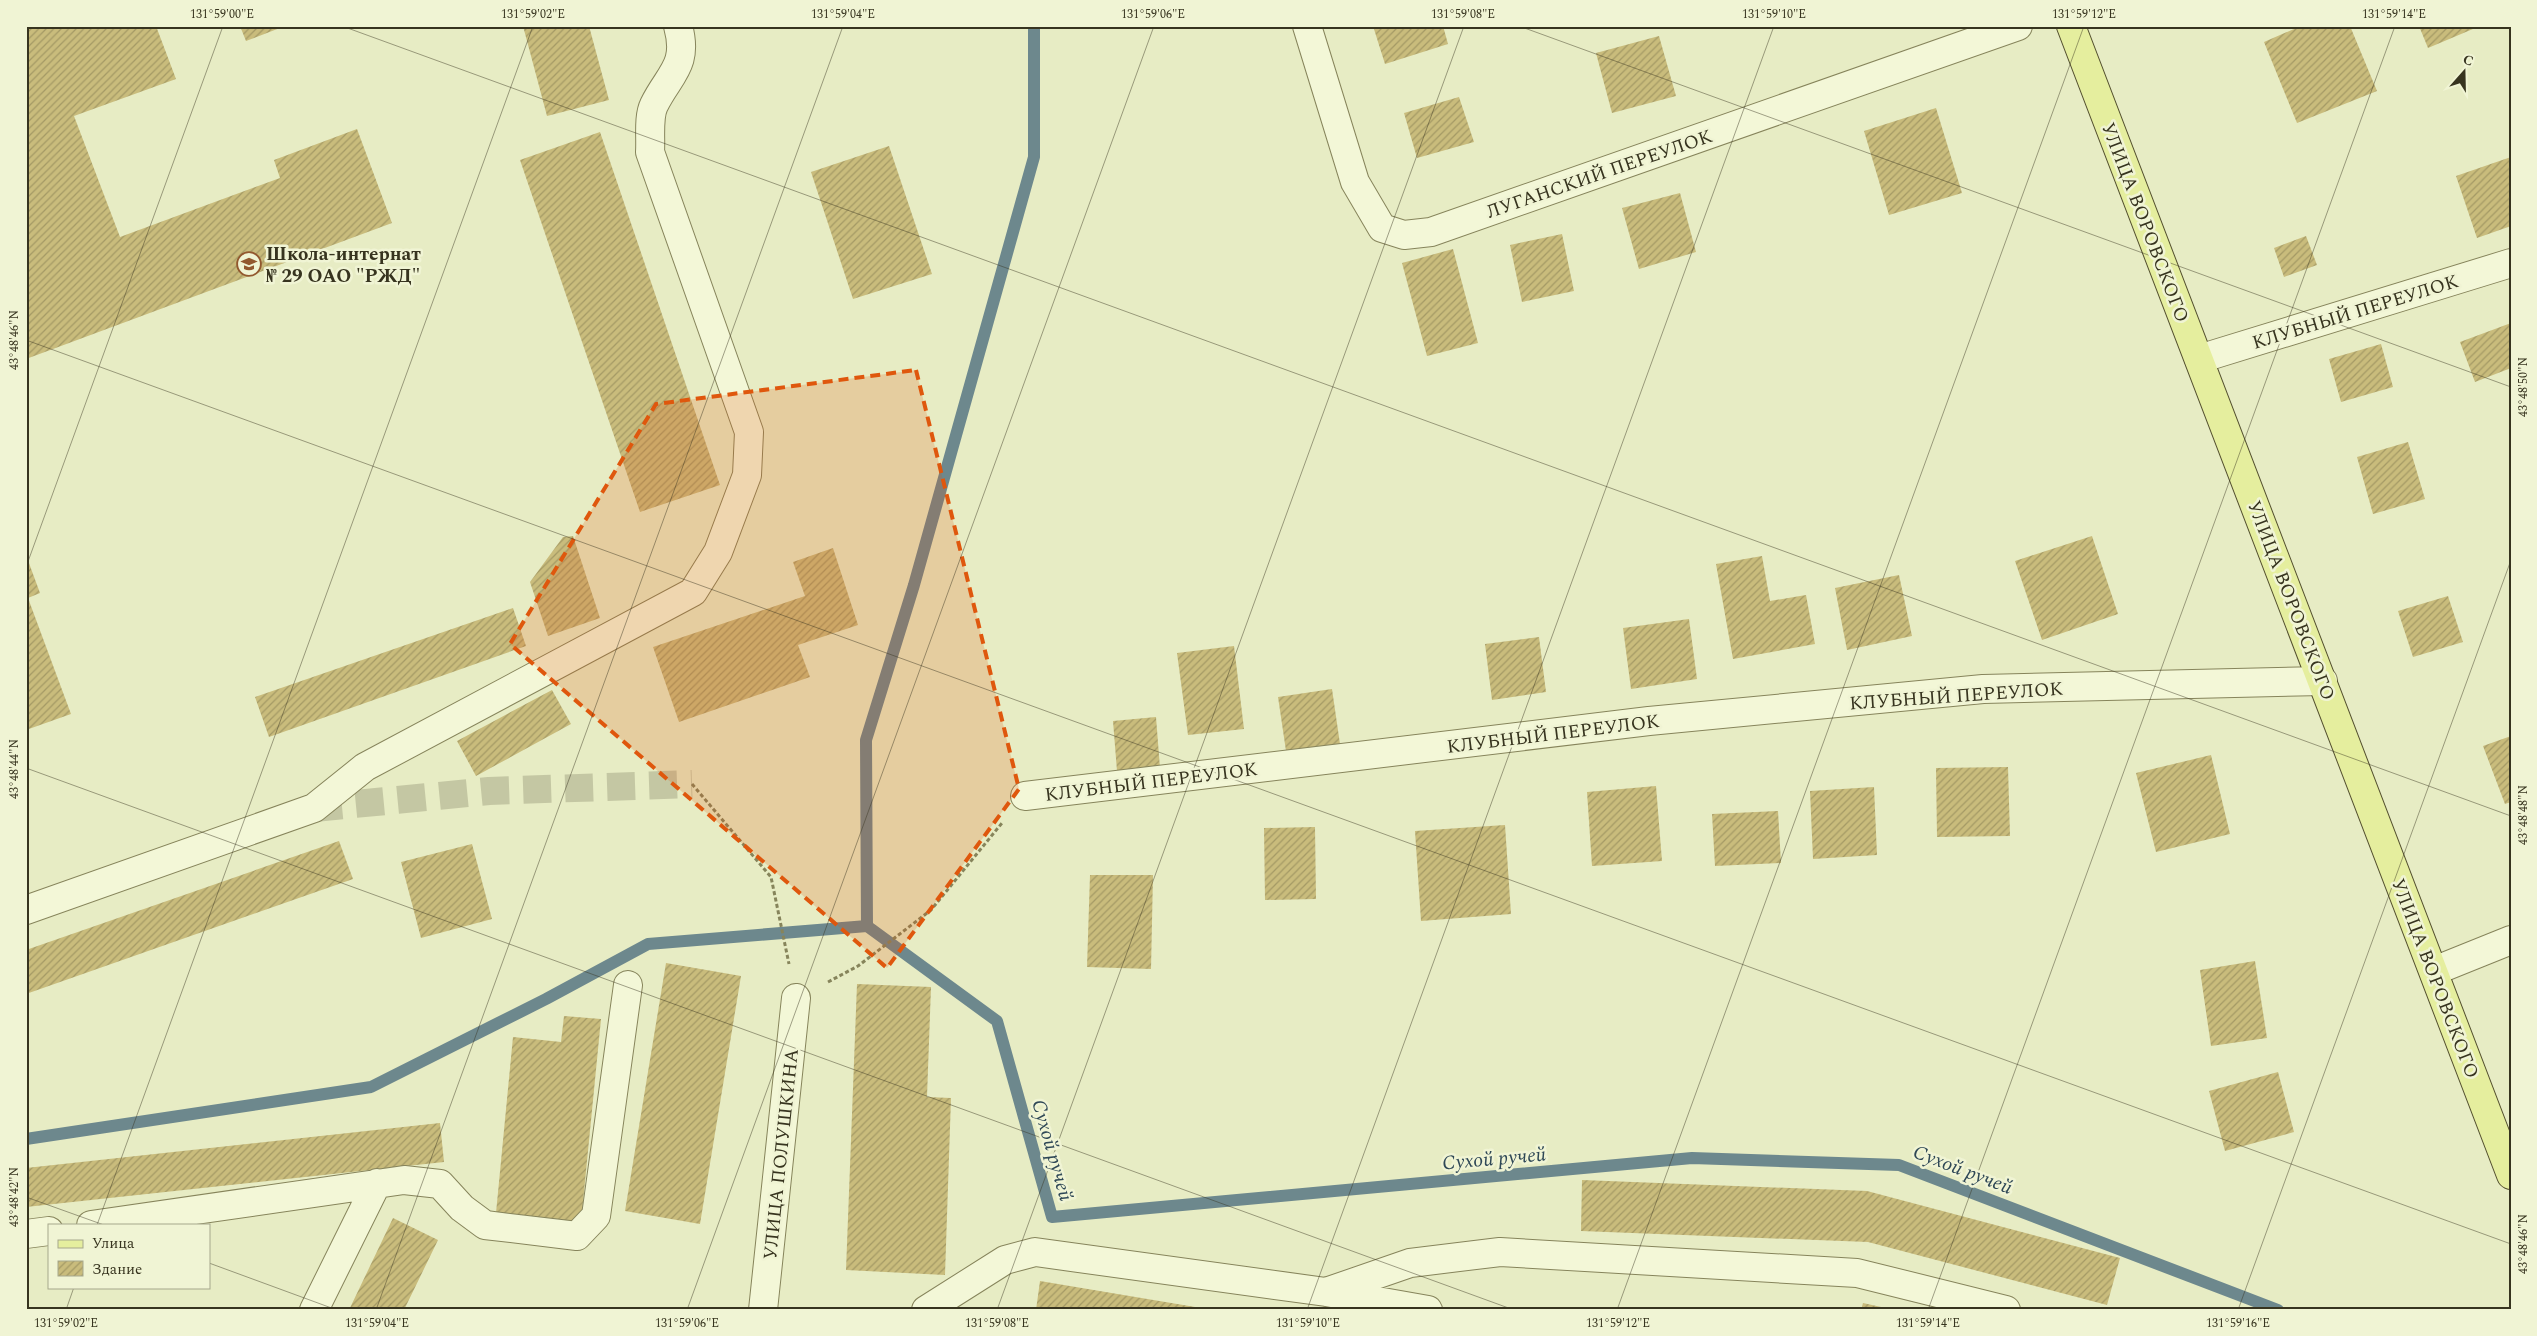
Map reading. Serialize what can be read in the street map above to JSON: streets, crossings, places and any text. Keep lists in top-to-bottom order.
{
  "streets": {
    "main road": ["УЛИЦА ВОРОВСКОГО"],
    "street": ["ЛУГАНСКИЙ ПЕРЕУЛОК", "КЛУБНЫЙ ПЕРЕУЛОК", "УЛИЦА ПОЛУШКИНА"]
  },
  "crossings": [
    ["УЛИЦА ВОРОВСКОГО", "КЛУБНЫЙ ПЕРЕУЛОК"]
  ],
  "water": ["Сухой ручей"],
  "places": {
    "school or university": ["Школа-интернат № 29 ОАО \"РЖД\""]
  },
  "legend": ["Улица", "Здание"],
  "north": "top",
  "coordinates": [
    "131°59'00\"E",
    "131°59'02\"E",
    "131°59'04\"E",
    "131°59'06\"E",
    "131°59'08\"E",
    "131°59'10\"E",
    "131°59'12\"E",
    "131°59'14\"E",
    "43°48'46\"N",
    "43°48'50\"N",
    "43°48'44\"N",
    "43°48'48\"N",
    "43°48'42\"N",
    "131°59'16\"E"
  ]
}
